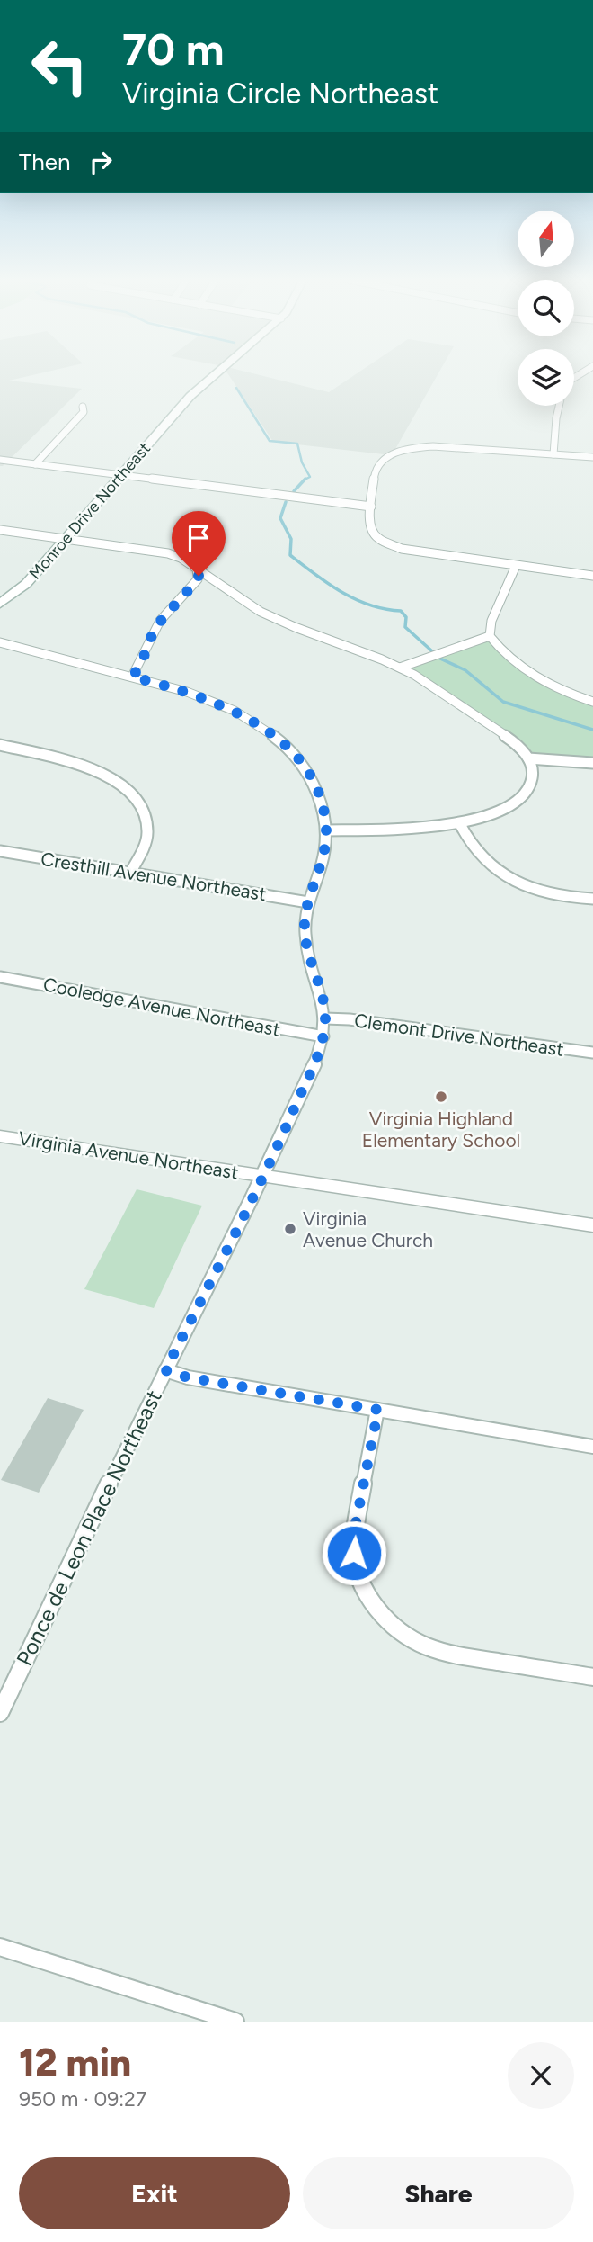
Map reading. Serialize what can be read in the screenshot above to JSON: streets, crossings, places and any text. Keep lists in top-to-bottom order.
{
  "streets": {
    "main road": ["Monroe Drive Northeast"],
    "street": [
      "Cresthill Avenue Northeast",
      "Cooledge Avenue Northeast",
      "Clemont Drive Northeast",
      "Virginia Avenue Northeast",
      "Ponce de Leon Place Northeast"
    ]
  },
  "crossings": [
    ["Virginia Avenue Northeast", "Ponce de Leon Place Northeast"]
  ],
  "places": ["Virginia Highland Elementary School", "Virginia Avenue Church"],
  "north": "top",
  "page": {
    "turn": ["70 m", "Virginia Circle Northeast"],
    "then": "Then",
    "heading": ["12 min", "950 m · 09:27"],
    "buttons": ["Exit", "Share"]
  }
}
